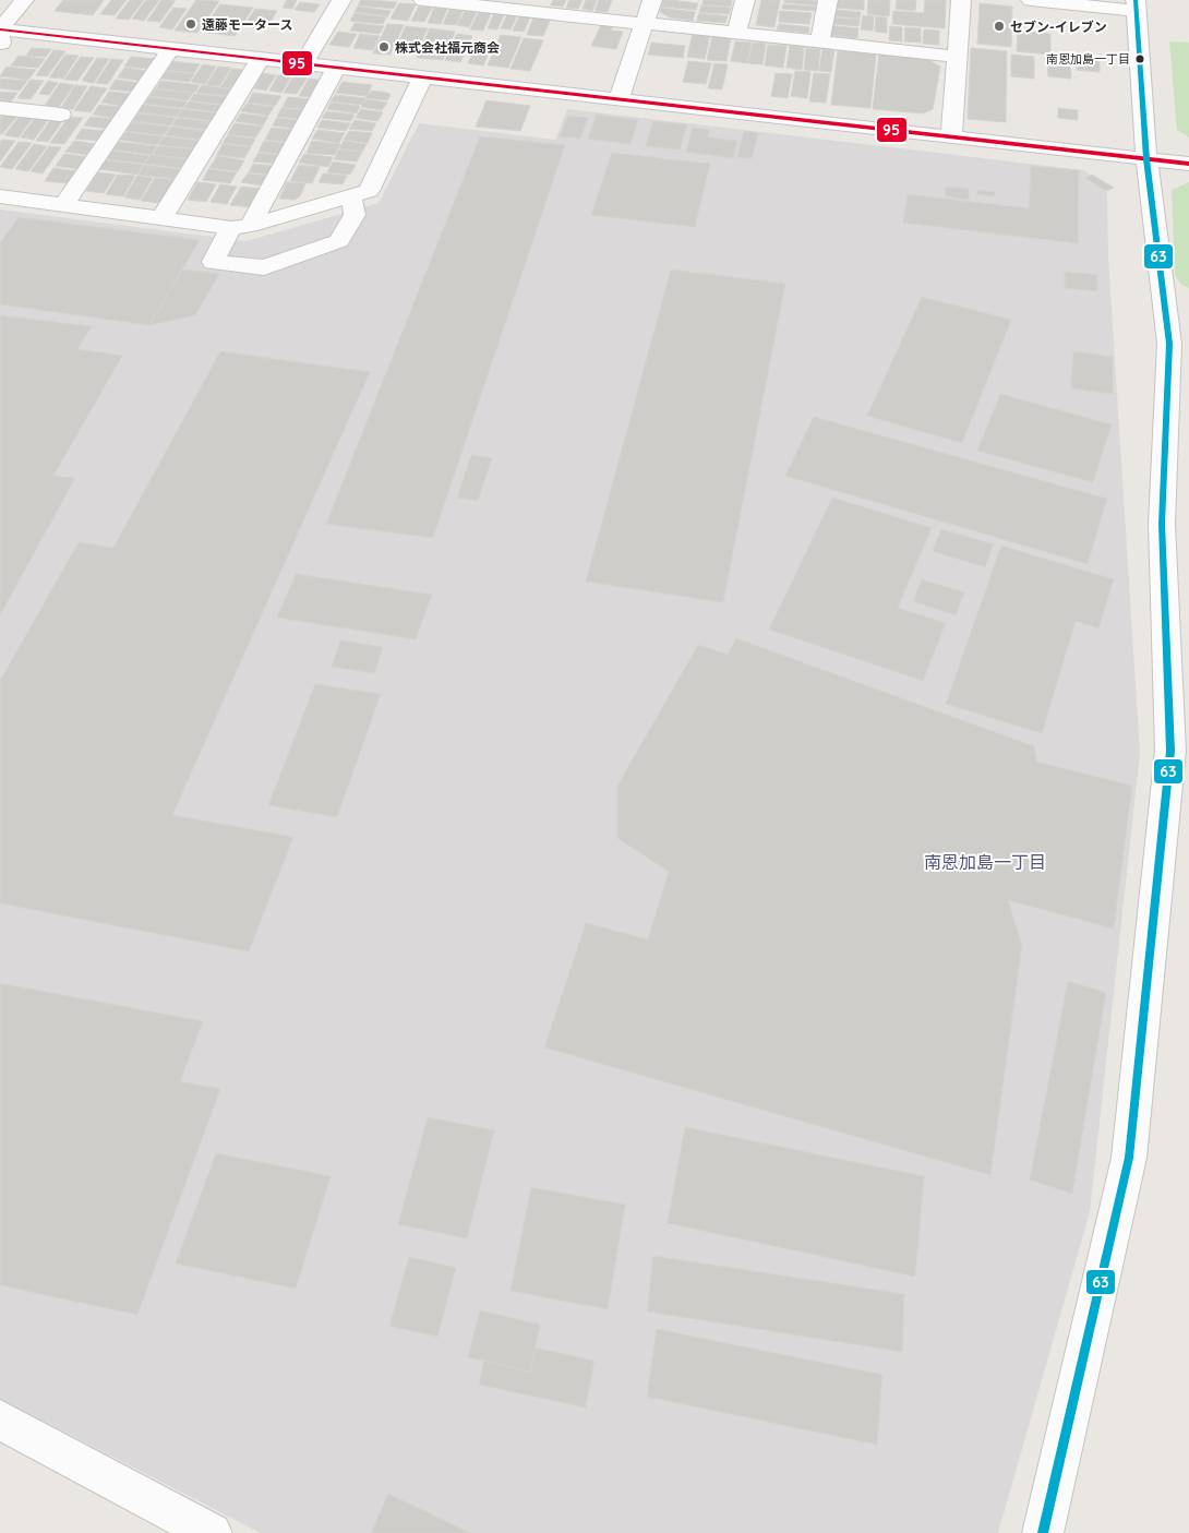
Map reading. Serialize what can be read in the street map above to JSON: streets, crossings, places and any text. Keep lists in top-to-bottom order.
{
  "districts": ["南恩加島一丁目"],
  "places": [
    "遠藤モータース",
    "セブン-イレブン",
    "株式会社福元商会",
    "南恩加島一丁目"
  ],
  "lines": ["transit line 63", "transit line 95"]
}
